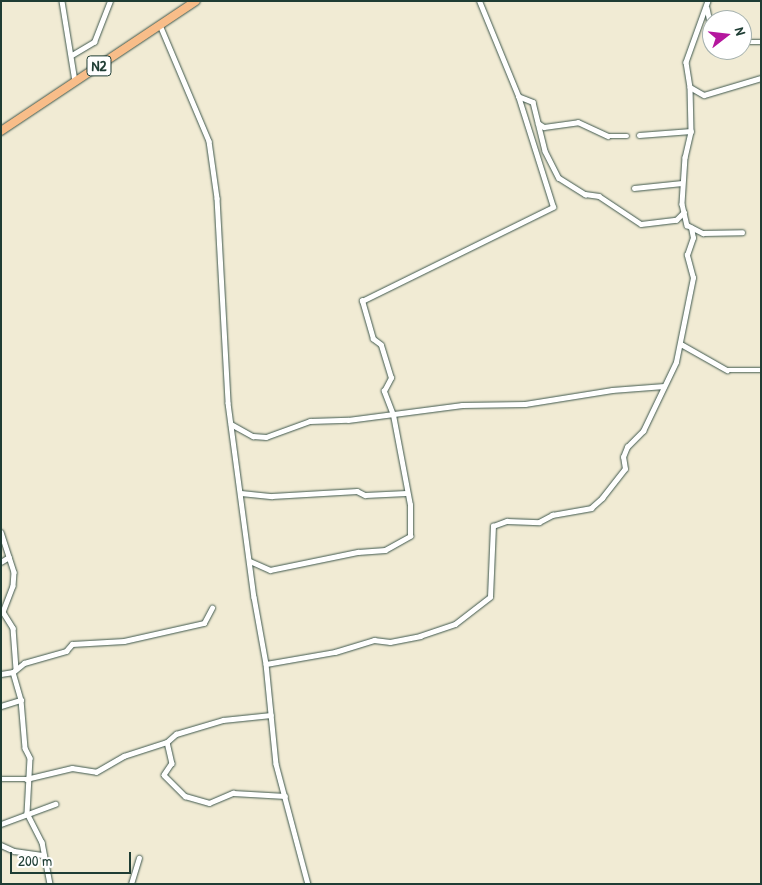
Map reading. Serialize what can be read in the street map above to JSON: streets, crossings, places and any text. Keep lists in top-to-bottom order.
{
  "streets": {
    "highway": ["N2"]
  },
  "scale_bar": "200 m",
  "north": "right"
}
